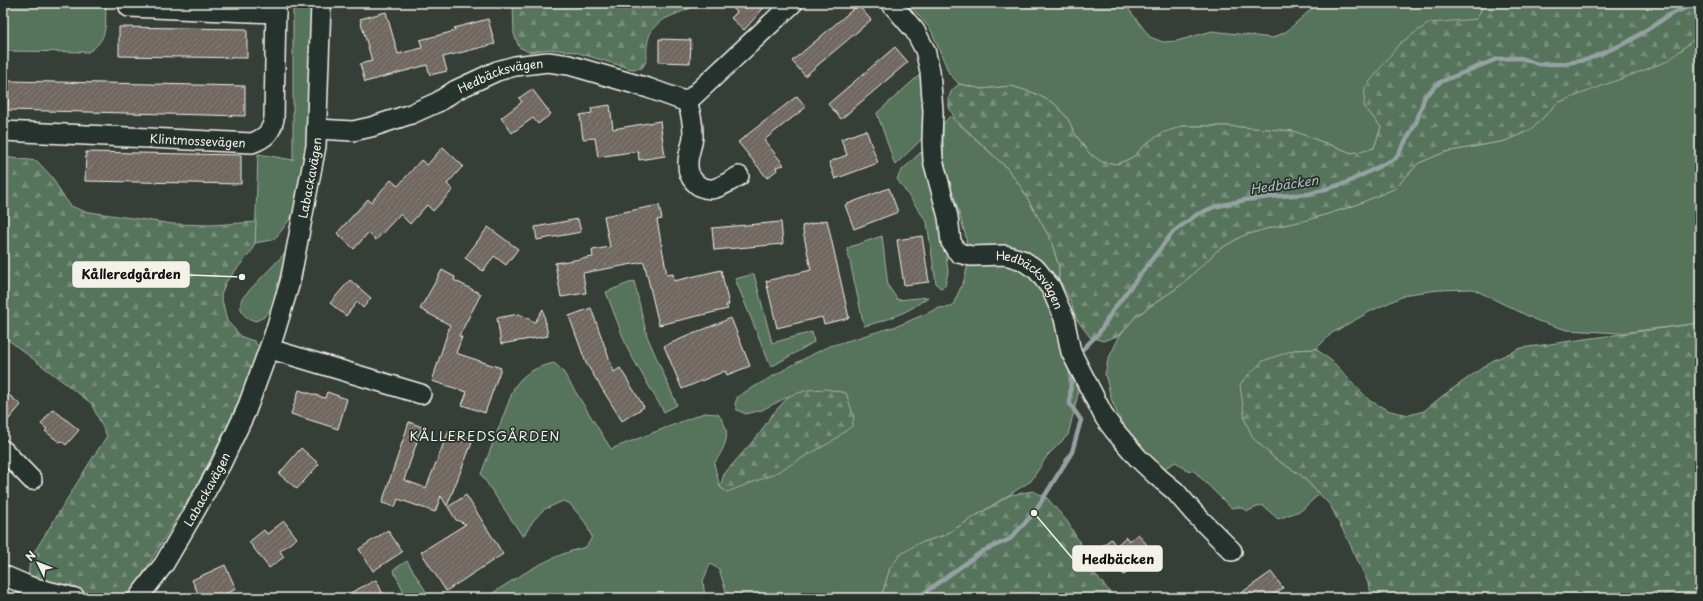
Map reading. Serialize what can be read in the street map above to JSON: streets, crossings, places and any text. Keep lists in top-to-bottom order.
{
  "streets": {
    "street": ["Hedbäcksvägen", "Klintmossevägen", "Labackavägen"]
  },
  "crossings": [
    ["Hedbäcksvägen", "Labackavägen"]
  ],
  "districts": ["KÅLLEREDSGÅRDEN"],
  "water": ["Hedbäcken"],
  "places": ["Kålleredgården", "Hedbäcken"],
  "north": "top left"
}
